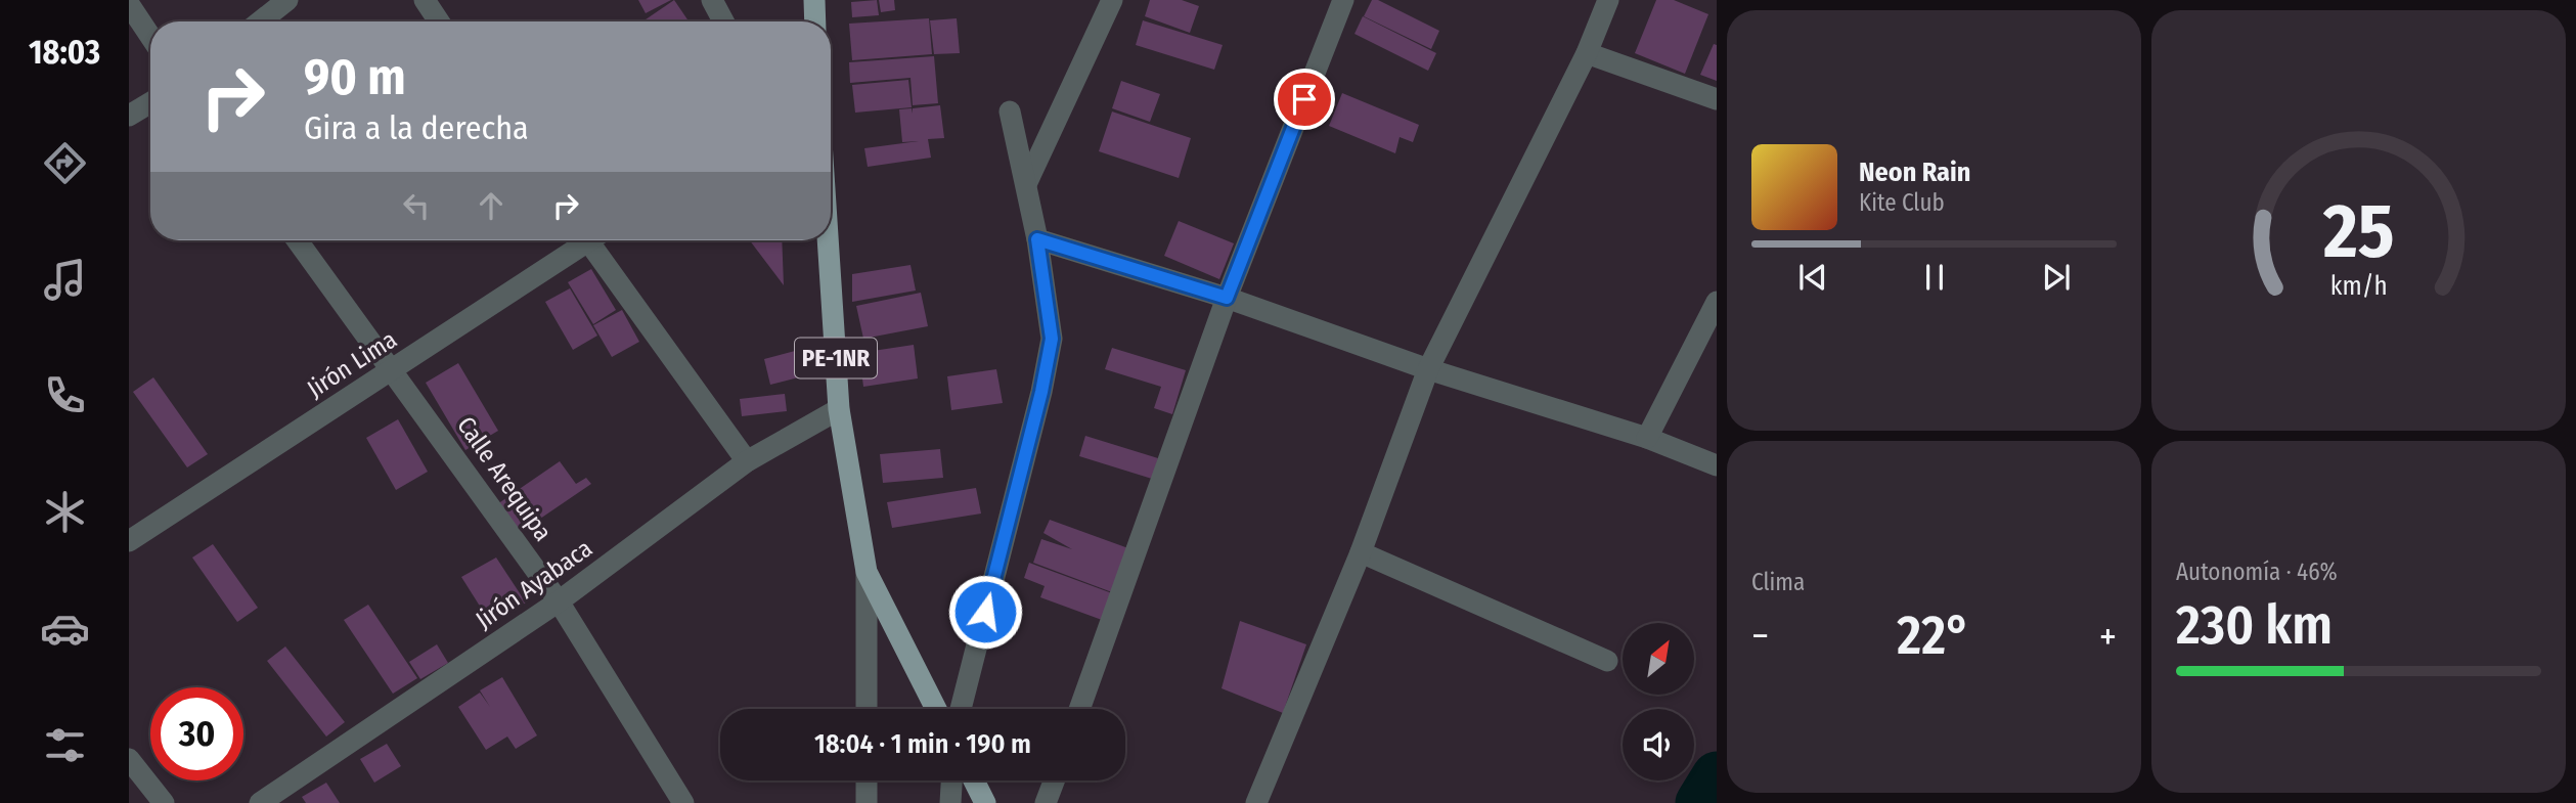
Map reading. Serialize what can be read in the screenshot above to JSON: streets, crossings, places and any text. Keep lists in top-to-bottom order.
{
  "streets": {
    "main road": ["PE-1NR"],
    "street": ["Jirón Lima", "Calle Arequipa", "Jirón Ayabaca"]
  },
  "crossings": [
    ["PE-1NR", "Jirón Ayabaca"],
    ["Jirón Lima", "Calle Arequipa"],
    ["Calle Arequipa", "Jirón Ayabaca"]
  ],
  "north": "top right",
  "page": {
    "tabs": "18:03",
    "turn": ["90 m", "Gira a la derecha"],
    "song": ["Neon Rain", "Kite Club"],
    "tile": [
      "Clima",
      ["Autonomía · 46%", "230 km"]
    ],
    "heat": ["−", "22°", "+"],
    "limit": "30",
    "trip": "18:04 · 1 min · 190 m",
    "gauge": ["25", "km/h"]
  }
}
